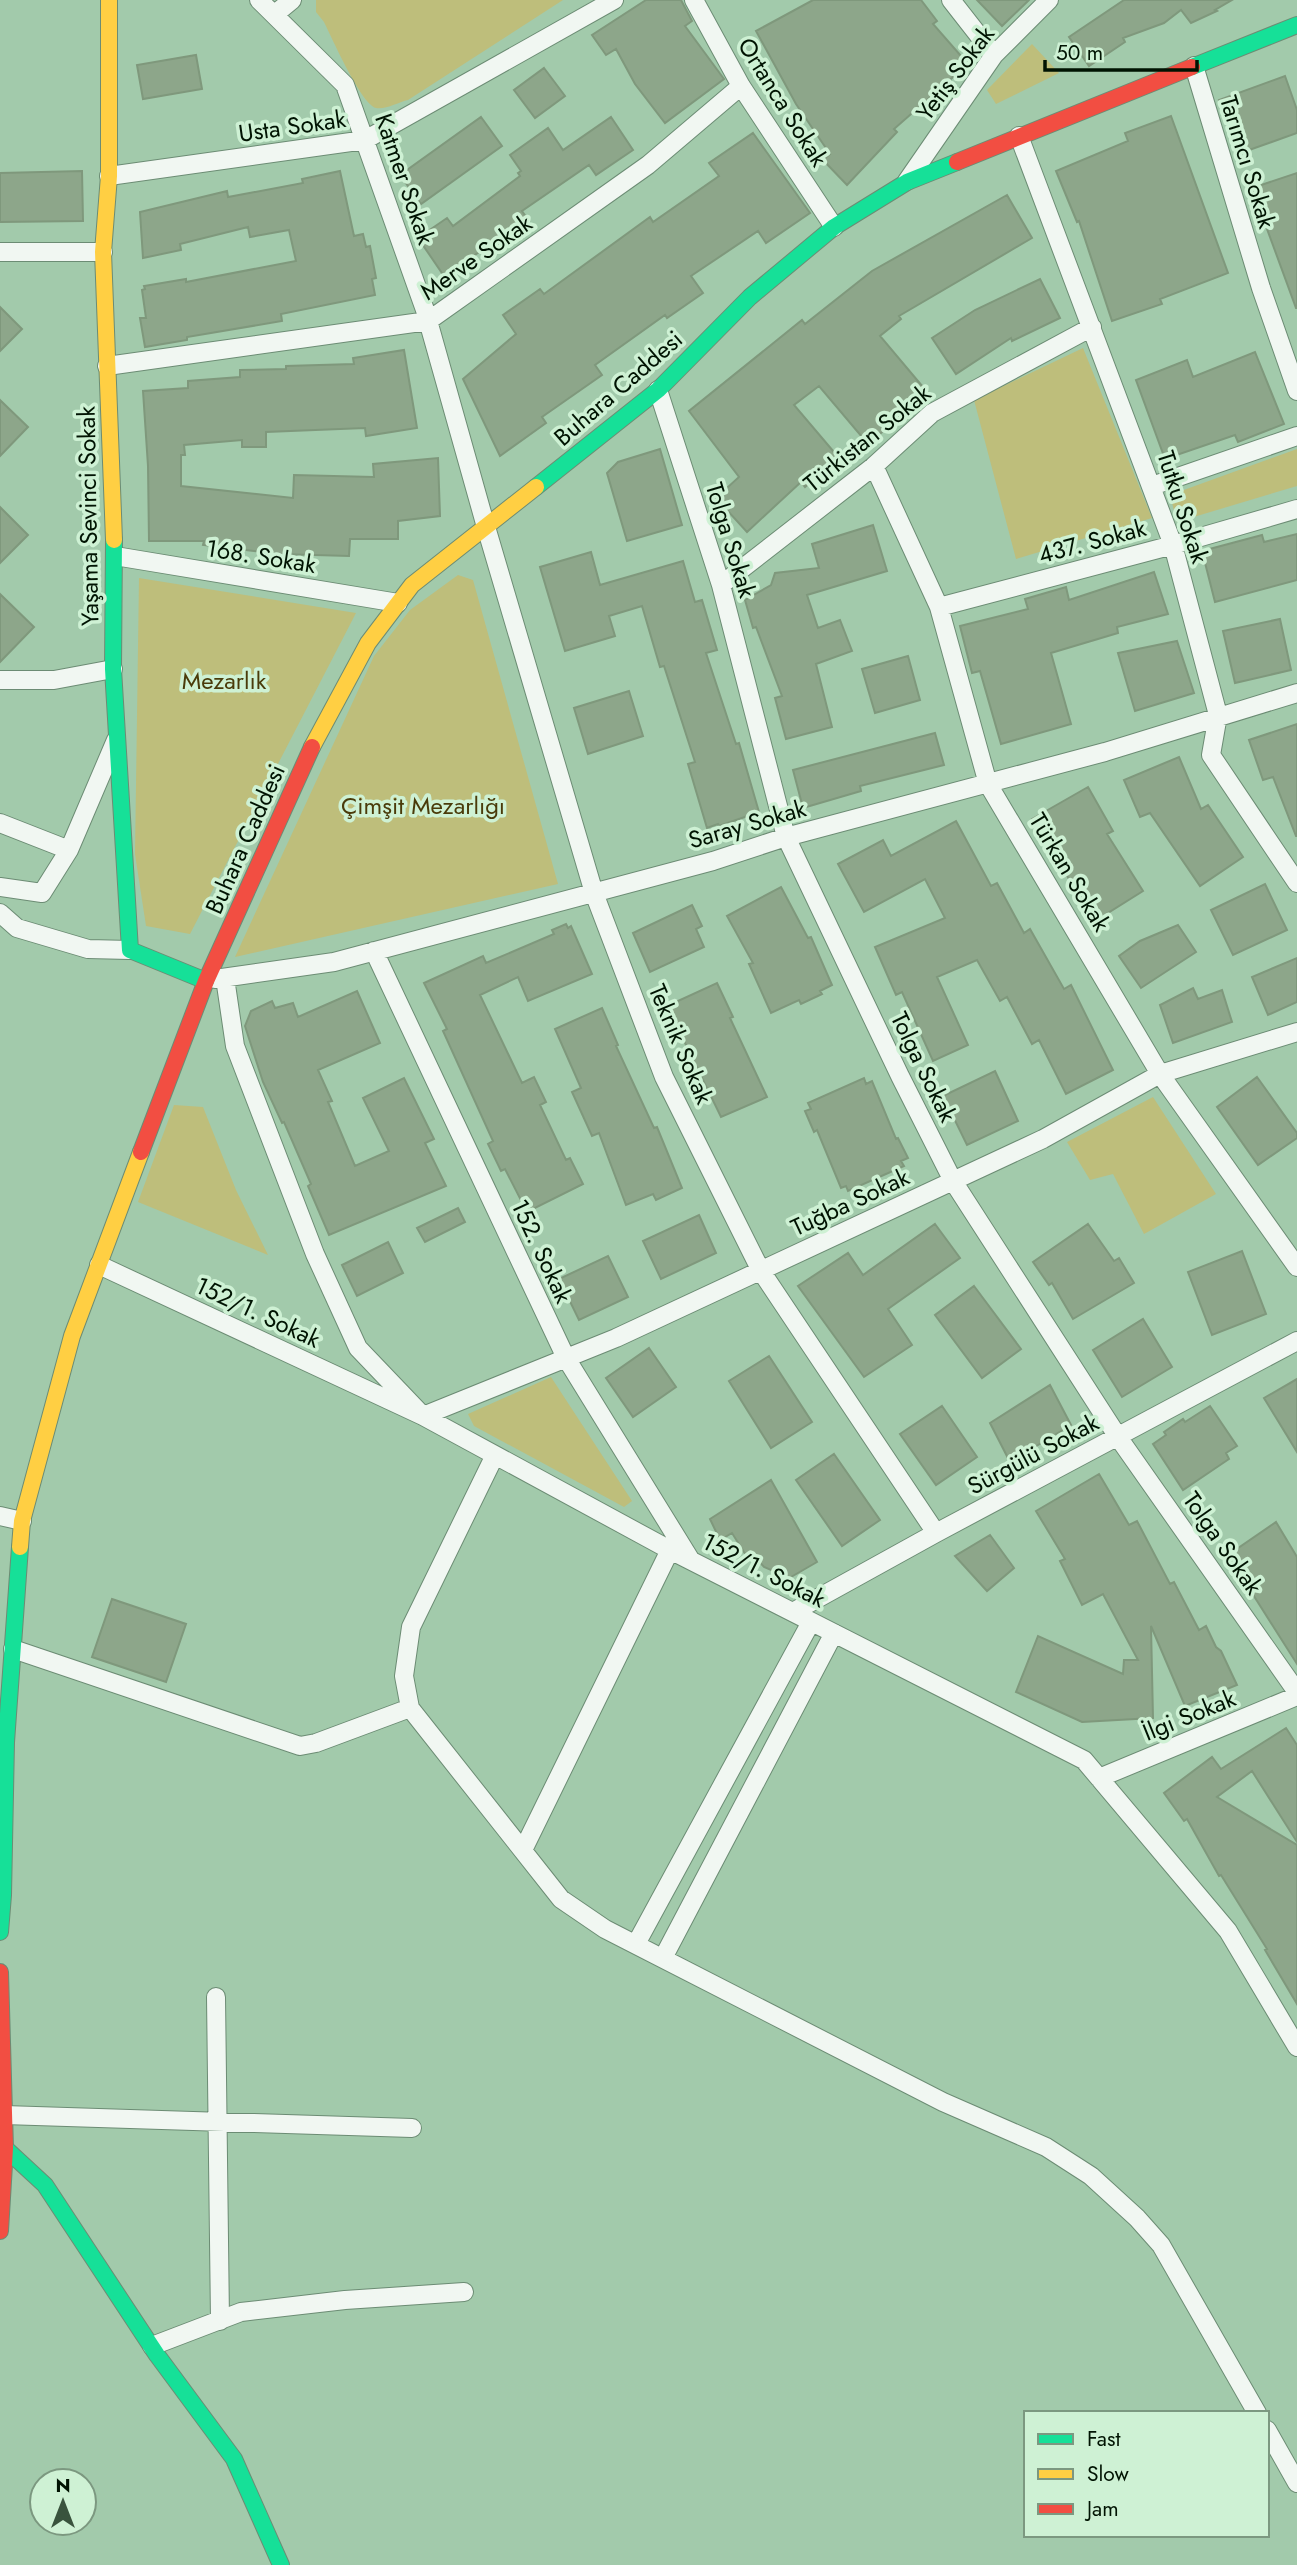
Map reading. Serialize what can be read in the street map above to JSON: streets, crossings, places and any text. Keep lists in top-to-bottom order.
{
  "streets": {
    "street": [
      "Yetiş Sokak",
      "Ortanca Sokak",
      "Usta Sokak",
      "Tarımcı Sokak",
      "Katmer Sokak",
      "Merve Sokak",
      "Buhara Caddesi",
      "Türkistan Sokak",
      "Tutku Sokak",
      "Yaşama Sevinci Sokak",
      "Tolga Sokak",
      "437. Sokak",
      "168. Sokak",
      "Saray Sokak",
      "Türkan Sokak",
      "Teknik Sokak",
      "Tuğba Sokak",
      "152. Sokak",
      "152/1. Sokak",
      "Sürgülü Sokak",
      "İlgi Sokak"
    ]
  },
  "crossings": [
    ["Yetiş Sokak", "Buhara Caddesi"],
    ["Ortanca Sokak", "Merve Sokak"],
    ["Ortanca Sokak", "Buhara Caddesi"],
    ["Usta Sokak", "Katmer Sokak"],
    ["Usta Sokak", "Yaşama Sevinci Sokak"],
    ["Tarımcı Sokak", "Buhara Caddesi"],
    ["Katmer Sokak", "Merve Sokak"],
    ["Katmer Sokak", "Buhara Caddesi"],
    ["Katmer Sokak", "Teknik Sokak"],
    ["Merve Sokak", "Yaşama Sevinci Sokak"],
    ["Buhara Caddesi", "Tutku Sokak"],
    ["Buhara Caddesi", "Tolga Sokak"],
    ["Buhara Caddesi", "168. Sokak"],
    ["Buhara Caddesi", "Saray Sokak"],
    ["Buhara Caddesi", "Teknik Sokak"],
    ["Buhara Caddesi", "152/1. Sokak"],
    ["Türkistan Sokak", "Tutku Sokak"],
    ["Türkistan Sokak", "Tolga Sokak"],
    ["Türkistan Sokak", "Türkan Sokak"],
    ["Tutku Sokak", "437. Sokak"],
    ["Tutku Sokak", "Saray Sokak"],
    ["Yaşama Sevinci Sokak", "168. Sokak"],
    ["Tolga Sokak", "Saray Sokak"],
    ["Tolga Sokak", "Tuğba Sokak"],
    ["Tolga Sokak", "Sürgülü Sokak"],
    ["Tolga Sokak", "İlgi Sokak"],
    ["437. Sokak", "Türkan Sokak"],
    ["Saray Sokak", "Türkan Sokak"],
    ["Saray Sokak", "Teknik Sokak"],
    ["Saray Sokak", "152. Sokak"],
    ["Türkan Sokak", "Tuğba Sokak"],
    ["Teknik Sokak", "Tuğba Sokak"],
    ["Teknik Sokak", "Sürgülü Sokak"],
    ["Tuğba Sokak", "152. Sokak"],
    ["Tuğba Sokak", "152/1. Sokak"],
    ["152. Sokak", "152/1. Sokak"],
    ["152/1. Sokak", "Sürgülü Sokak"],
    ["152/1. Sokak", "İlgi Sokak"]
  ],
  "parks": ["Mezarlık", "Çimşit Mezarlığı"],
  "legend": ["Fast", "Slow", "Jam"],
  "scale_bar": "50 m",
  "north": "top"
}
